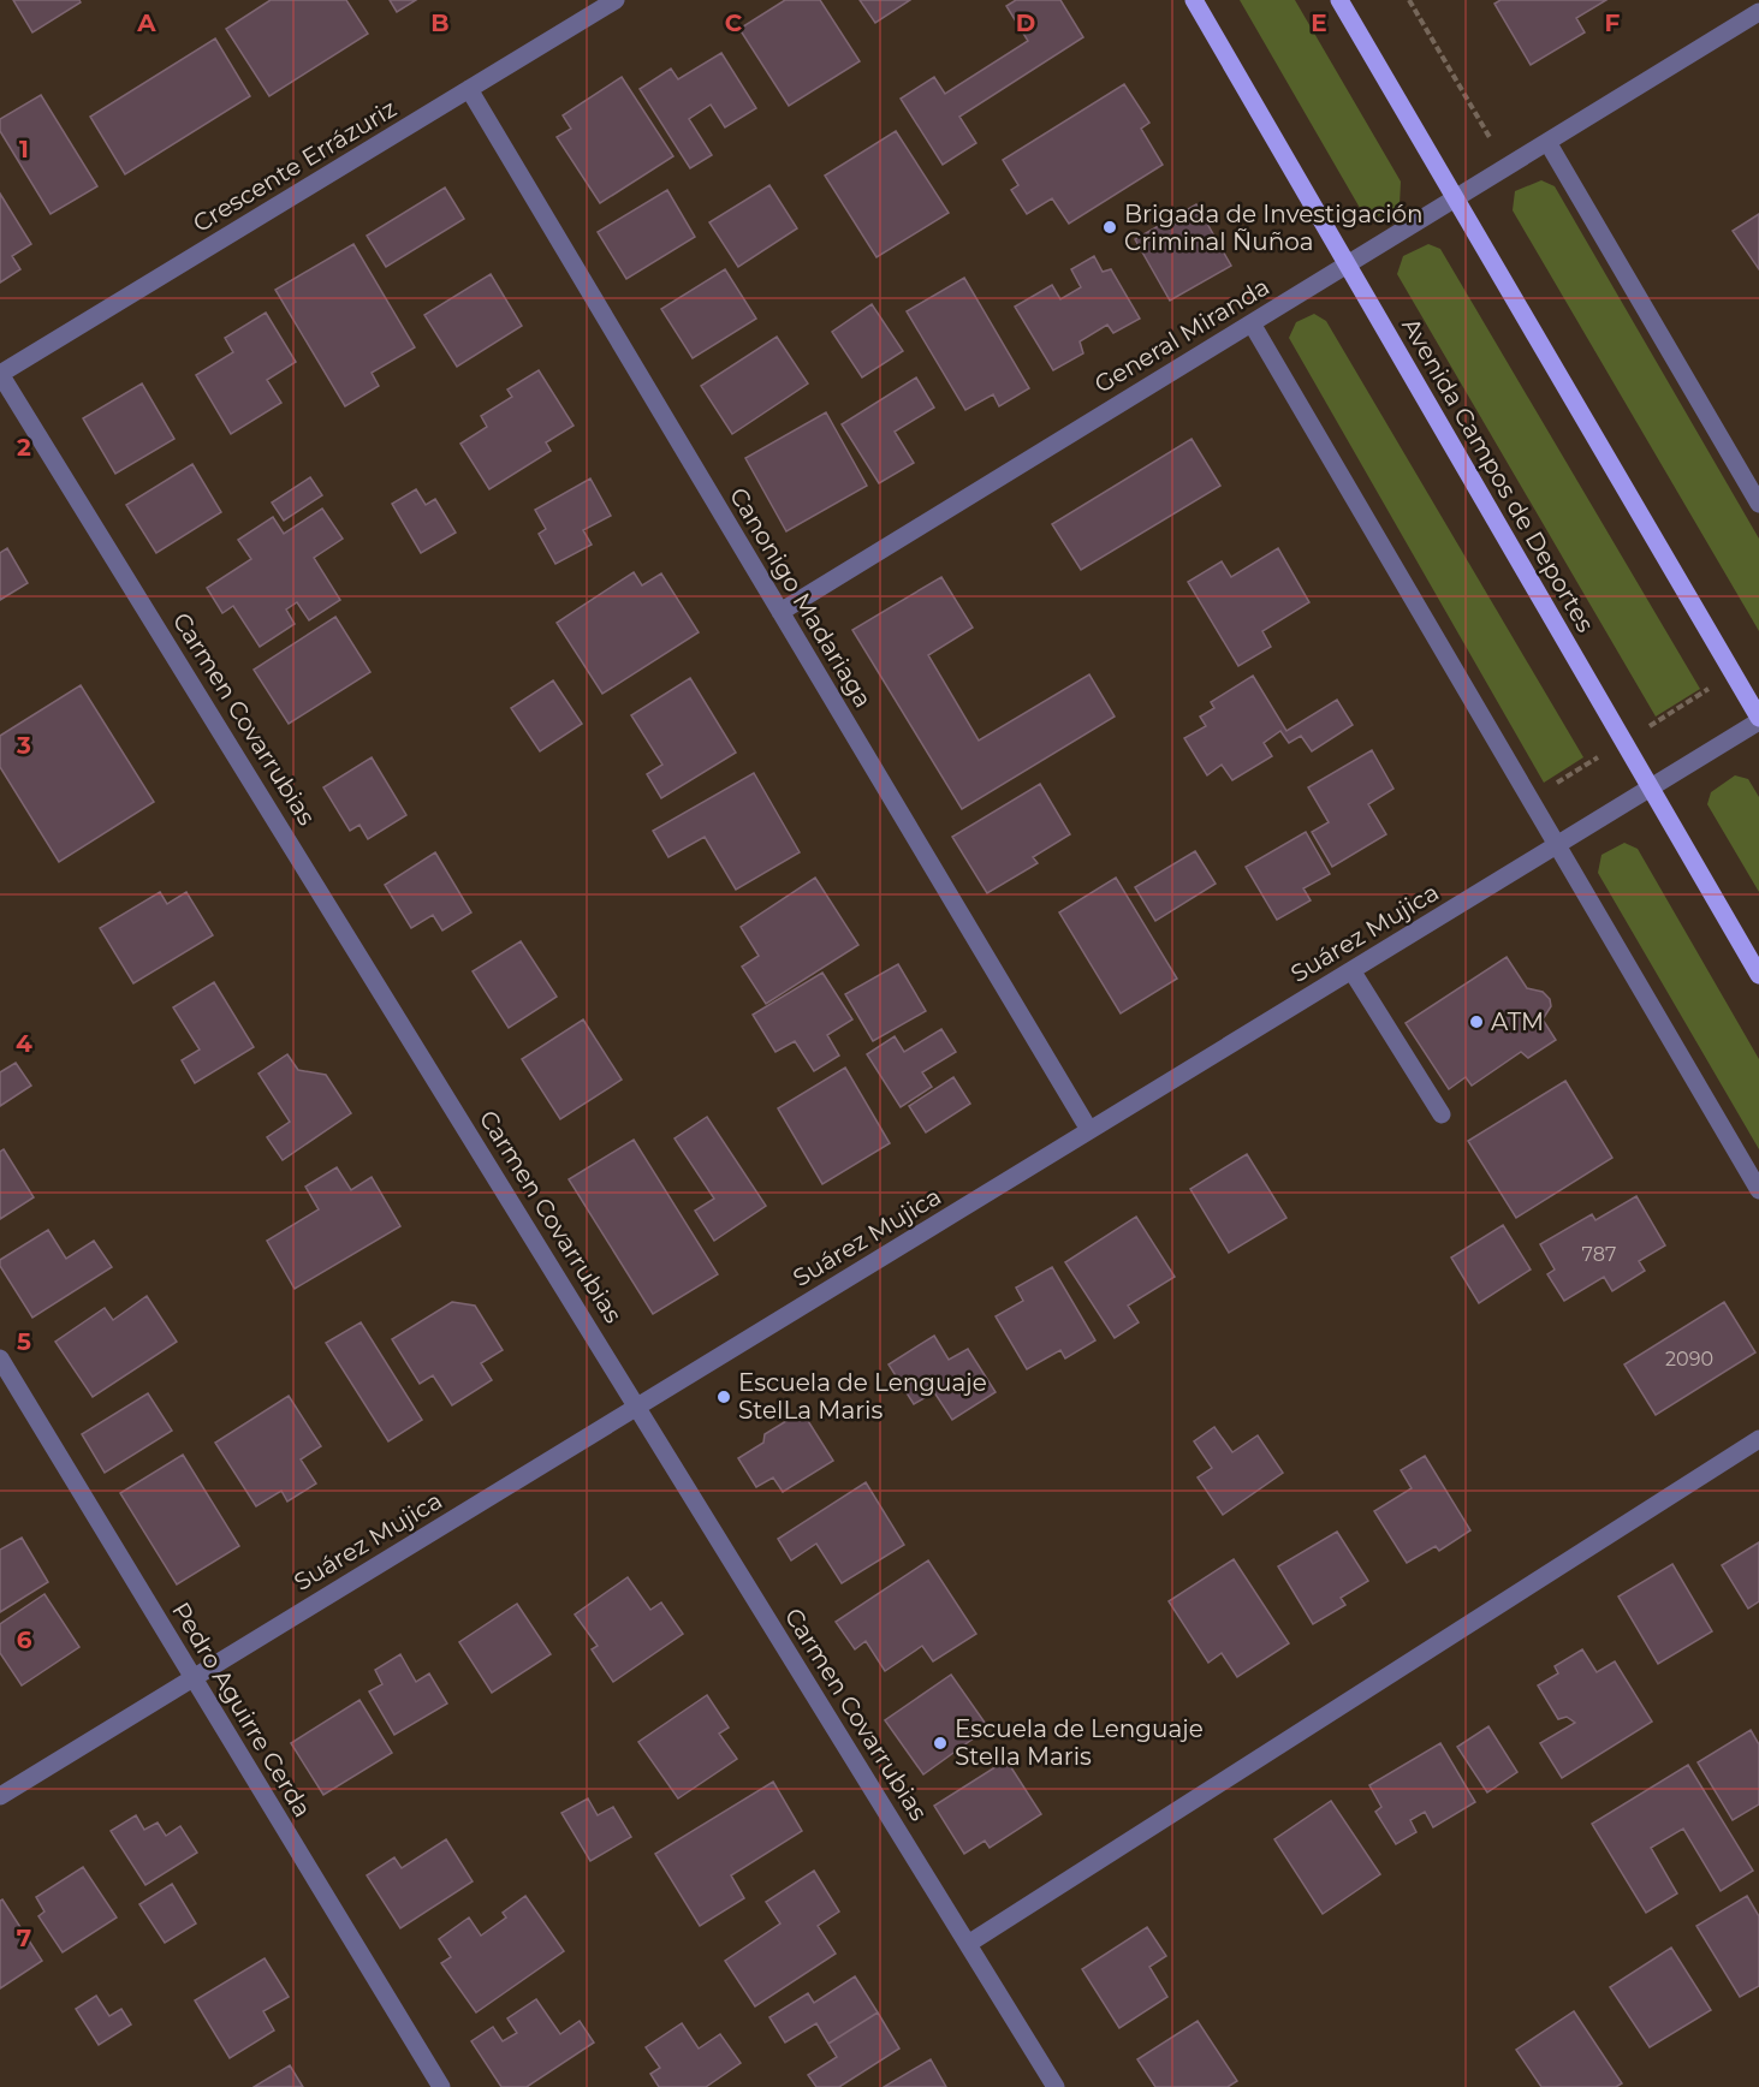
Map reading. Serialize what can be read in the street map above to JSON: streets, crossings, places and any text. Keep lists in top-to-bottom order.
{
  "streets": {
    "main road": ["Avenida Campos de Deportes"],
    "street": [
      "Crescente Errázuriz",
      "General Miranda",
      "Canonigo Madariaga",
      "Carmen Covarrubias",
      "Suárez Mujica",
      "Pedro Aguirre Cerda"
    ]
  },
  "crossings": [
    ["Crescente Errázuriz", "Canonigo Madariaga"],
    ["Crescente Errázuriz", "Carmen Covarrubias"],
    ["General Miranda", "Avenida Campos de Deportes"],
    ["General Miranda", "Canonigo Madariaga"],
    ["Avenida Campos de Deportes", "Suárez Mujica"],
    ["Canonigo Madariaga", "Suárez Mujica"],
    ["Carmen Covarrubias", "Suárez Mujica"],
    ["Suárez Mujica", "Pedro Aguirre Cerda"]
  ],
  "places": [
    "Brigada de Investigación Criminal Ñuñoa",
    "ATM",
    "Escuela de Lenguaje StelLa Maris",
    "Escuela de Lenguaje Stella Maris"
  ],
  "house_numbers": ["787", "2090"],
  "grid": {
    "columns": [
      "A",
      "B",
      "C",
      "D",
      "E",
      "F"
    ],
    "rows": [
      "1",
      "2",
      "3",
      "4",
      "5",
      "6",
      "7"
    ]
  }
}
